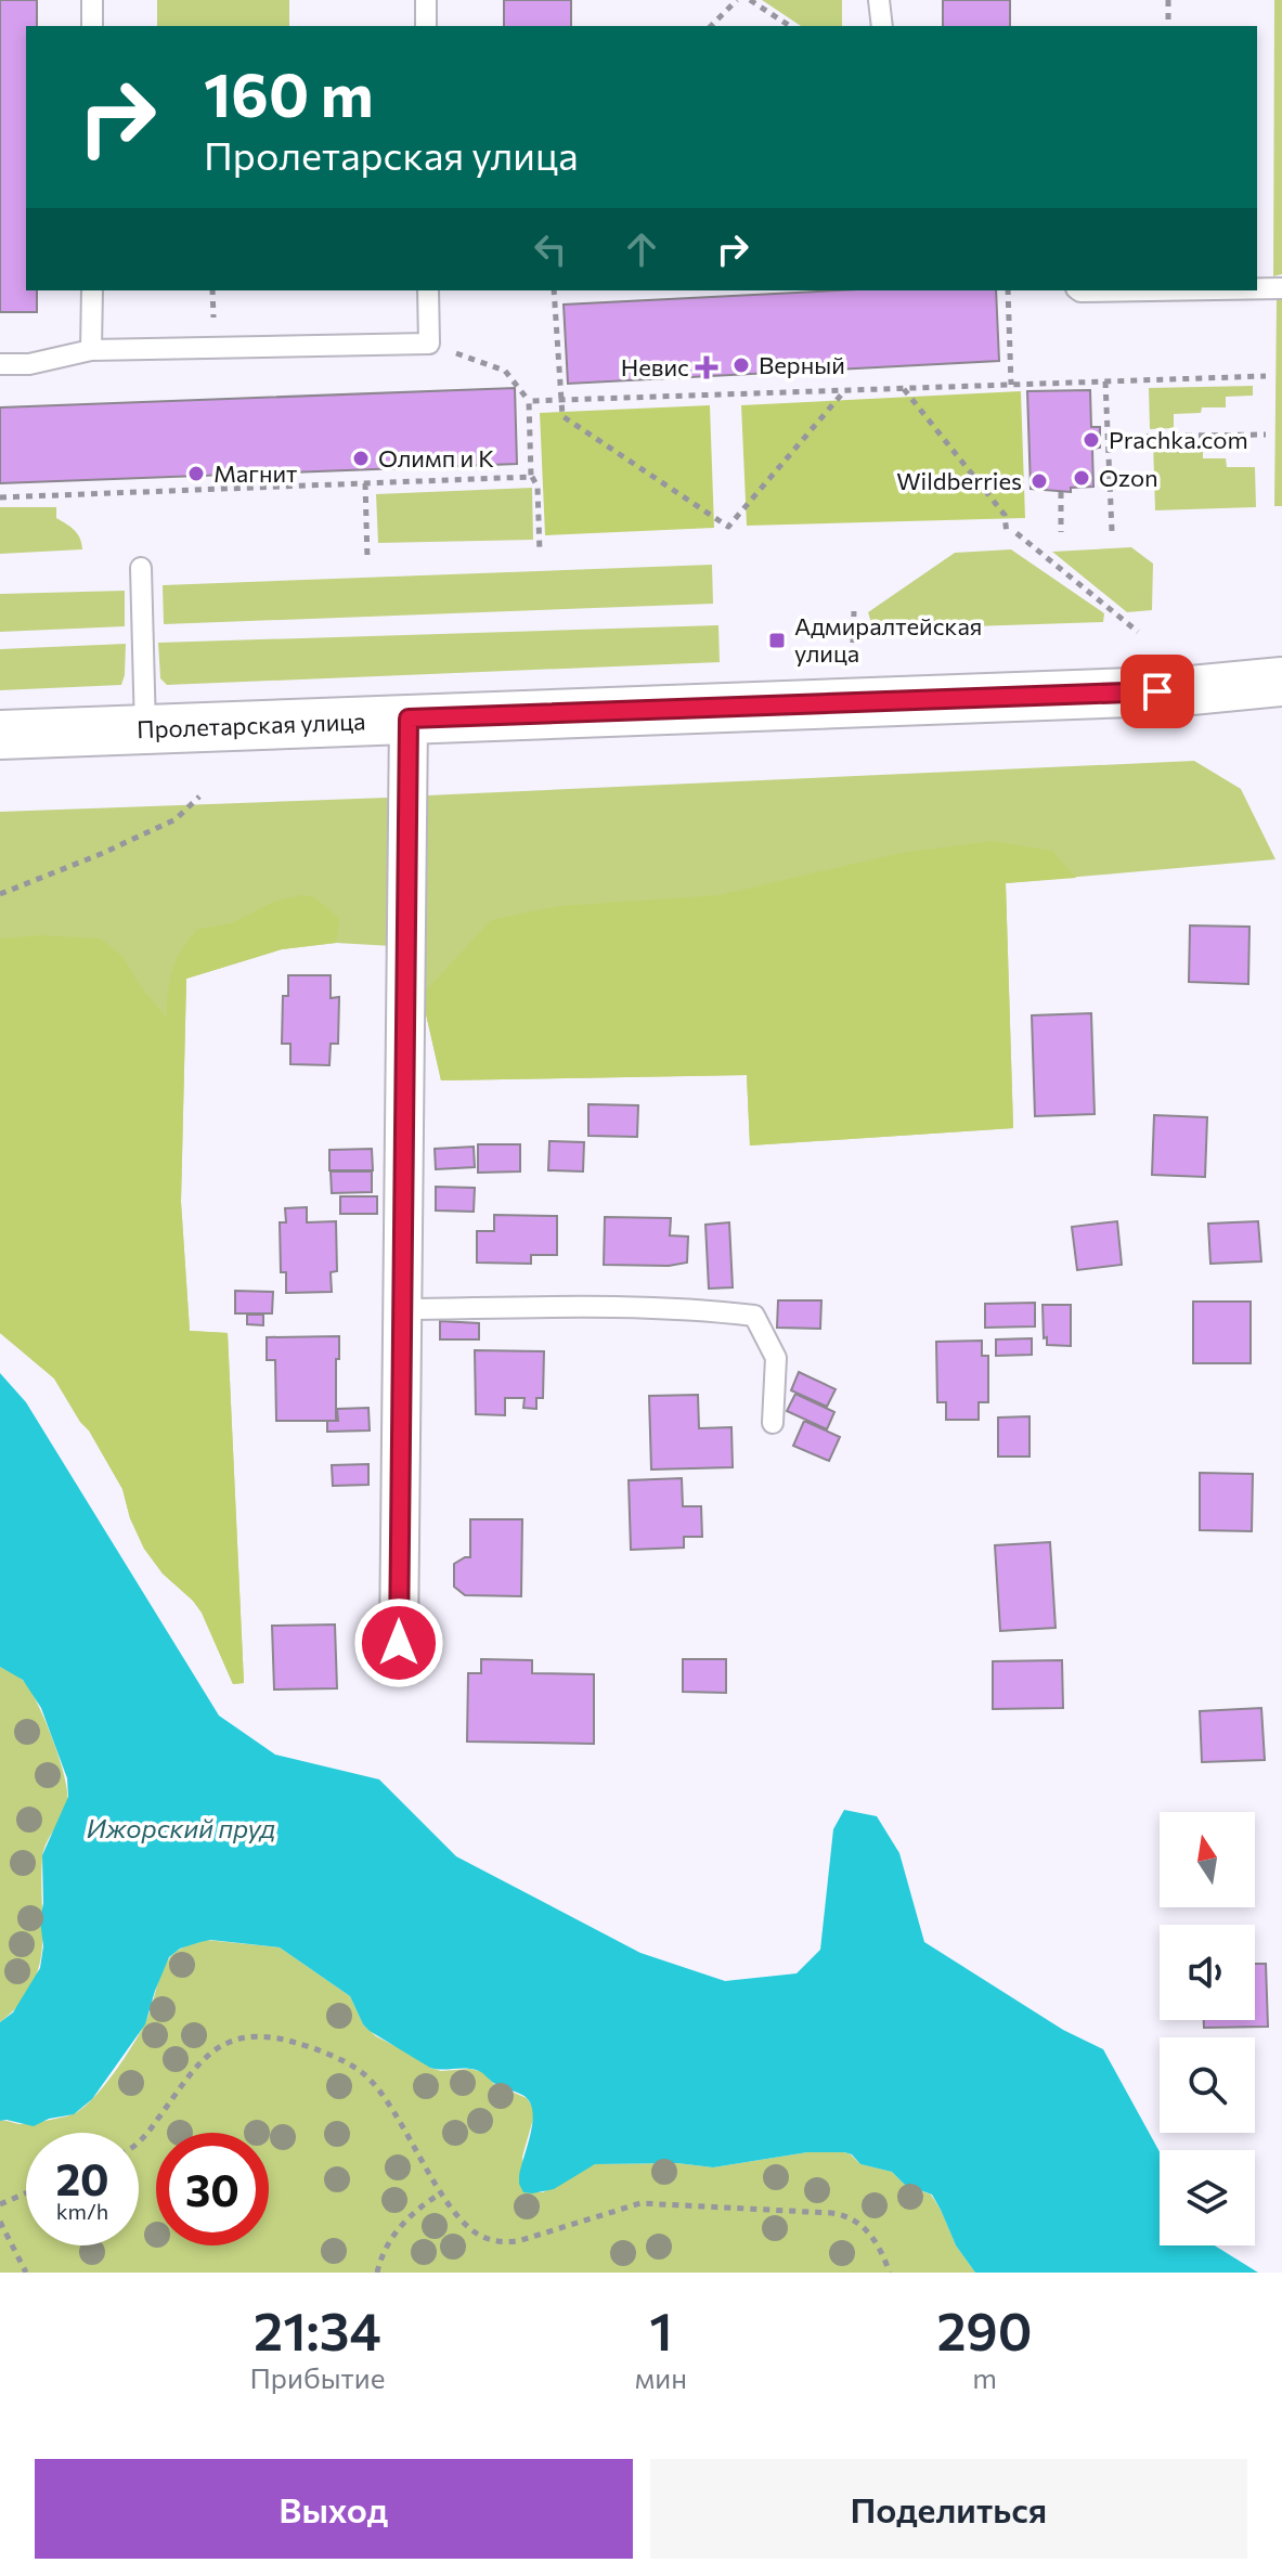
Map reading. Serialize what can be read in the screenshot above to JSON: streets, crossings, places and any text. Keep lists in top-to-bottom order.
{
  "streets": {
    "main road": ["Пролетарская улица"]
  },
  "water": ["Ижорский пруд"],
  "places": {
    "other": [
      "Верный",
      "Prachka.com",
      "Олимп и К",
      "Магнит",
      "Ozon",
      "Wildberries"
    ],
    "health": ["Невис"],
    "transit": ["Адмиралтейская улица"]
  },
  "north": "top",
  "page": {
    "turn": ["160 m", "Пролетарская улица"],
    "speed": "20 km/h",
    "limit": "30",
    "eta": [
      "21:34",
      "Прибытие",
      "1",
      "мин",
      "290",
      "m"
    ],
    "buttons": ["Выход", "Поделиться"]
  }
}
